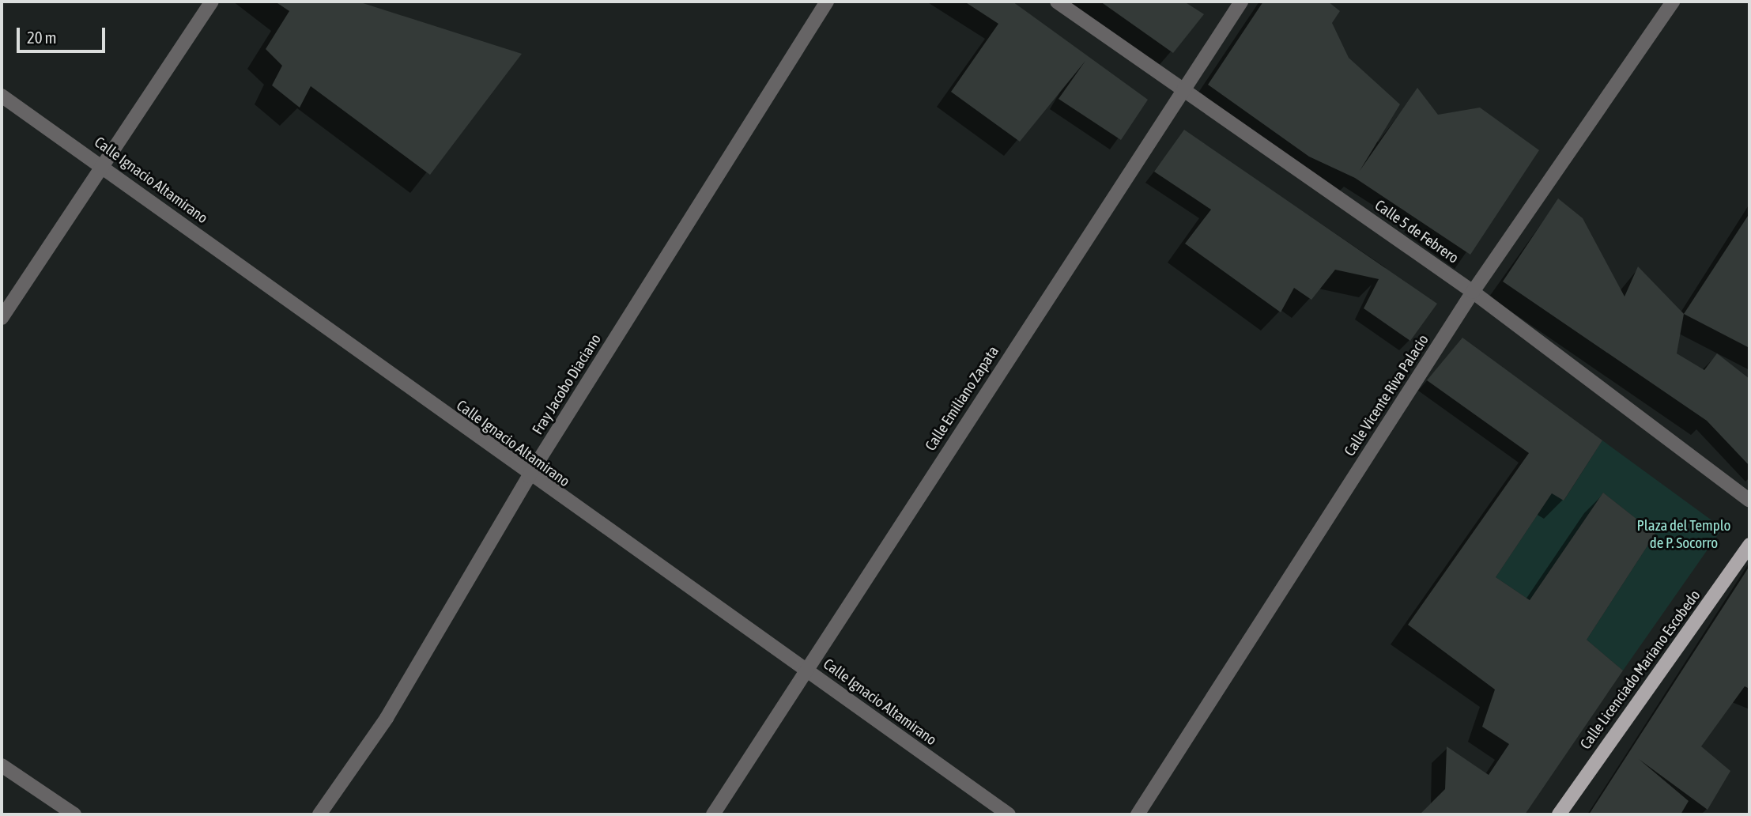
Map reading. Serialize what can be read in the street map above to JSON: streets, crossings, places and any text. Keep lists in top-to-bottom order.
{
  "streets": {
    "main road": ["Calle Licenciado Mariano Escobedo"],
    "street": [
      "Calle Ignacio Altamirano",
      "Calle 5 de Febrero",
      "Fray Jacobo Diaciano",
      "Calle Vicente Riva Palacio",
      "Calle Emiliano Zapata"
    ]
  },
  "crossings": [
    ["Calle Ignacio Altamirano", "Fray Jacobo Diaciano"],
    ["Calle Ignacio Altamirano", "Calle Emiliano Zapata"],
    ["Calle 5 de Febrero", "Calle Vicente Riva Palacio"],
    ["Calle 5 de Febrero", "Calle Emiliano Zapata"]
  ],
  "parks": ["Plaza del Templo de P. Socorro"],
  "scale_bar": "20 m"
}
